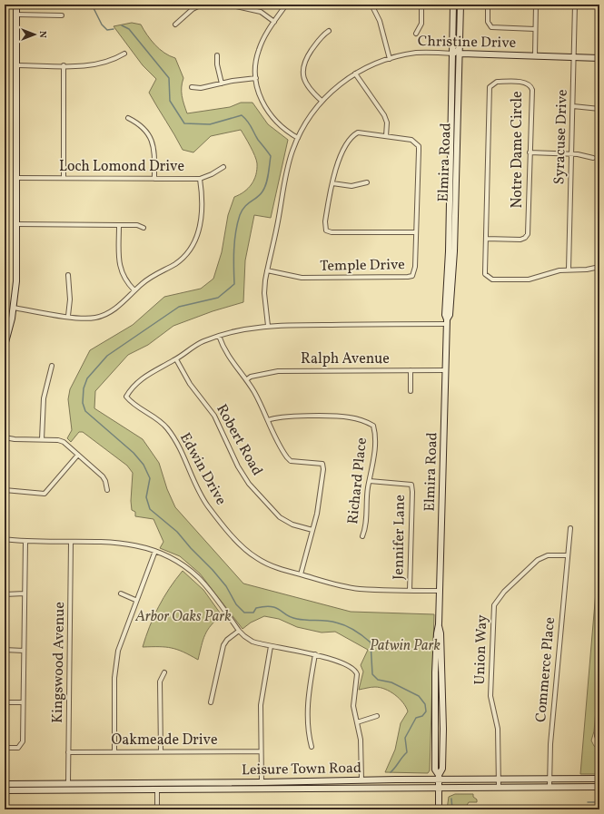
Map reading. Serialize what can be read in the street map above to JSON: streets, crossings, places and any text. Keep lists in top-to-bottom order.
{
  "streets": {
    "main road": ["Christine Drive", "Elmira Road", "Leisure Town Road"],
    "street": [
      "Syracuse Drive",
      "Notre Dame Circle",
      "Loch Lomond Drive",
      "Temple Drive",
      "Ralph Avenue",
      "Robert Road",
      "Edwin Drive",
      "Richard Place",
      "Jennifer Lane",
      "Union Way",
      "Kingswood Avenue",
      "Commerce Place",
      "Oakmeade Drive"
    ]
  },
  "crossings": [
    ["Christine Drive", "Syracuse Drive"],
    ["Christine Drive", "Elmira Road"],
    ["Christine Drive", "Temple Drive"],
    ["Christine Drive", "Edwin Drive"],
    ["Syracuse Drive", "Notre Dame Circle"],
    ["Elmira Road", "Ralph Avenue"],
    ["Elmira Road", "Edwin Drive"],
    ["Elmira Road", "Leisure Town Road"],
    ["Robert Road", "Edwin Drive"],
    ["Edwin Drive", "Jennifer Lane"],
    ["Richard Place", "Jennifer Lane"],
    ["Union Way", "Commerce Place"],
    ["Union Way", "Leisure Town Road"],
    ["Kingswood Avenue", "Oakmeade Drive"],
    ["Kingswood Avenue", "Leisure Town Road"],
    ["Commerce Place", "Leisure Town Road"]
  ],
  "parks": ["Arbor Oaks Park", "Patwin Park"],
  "north": "right"
}
